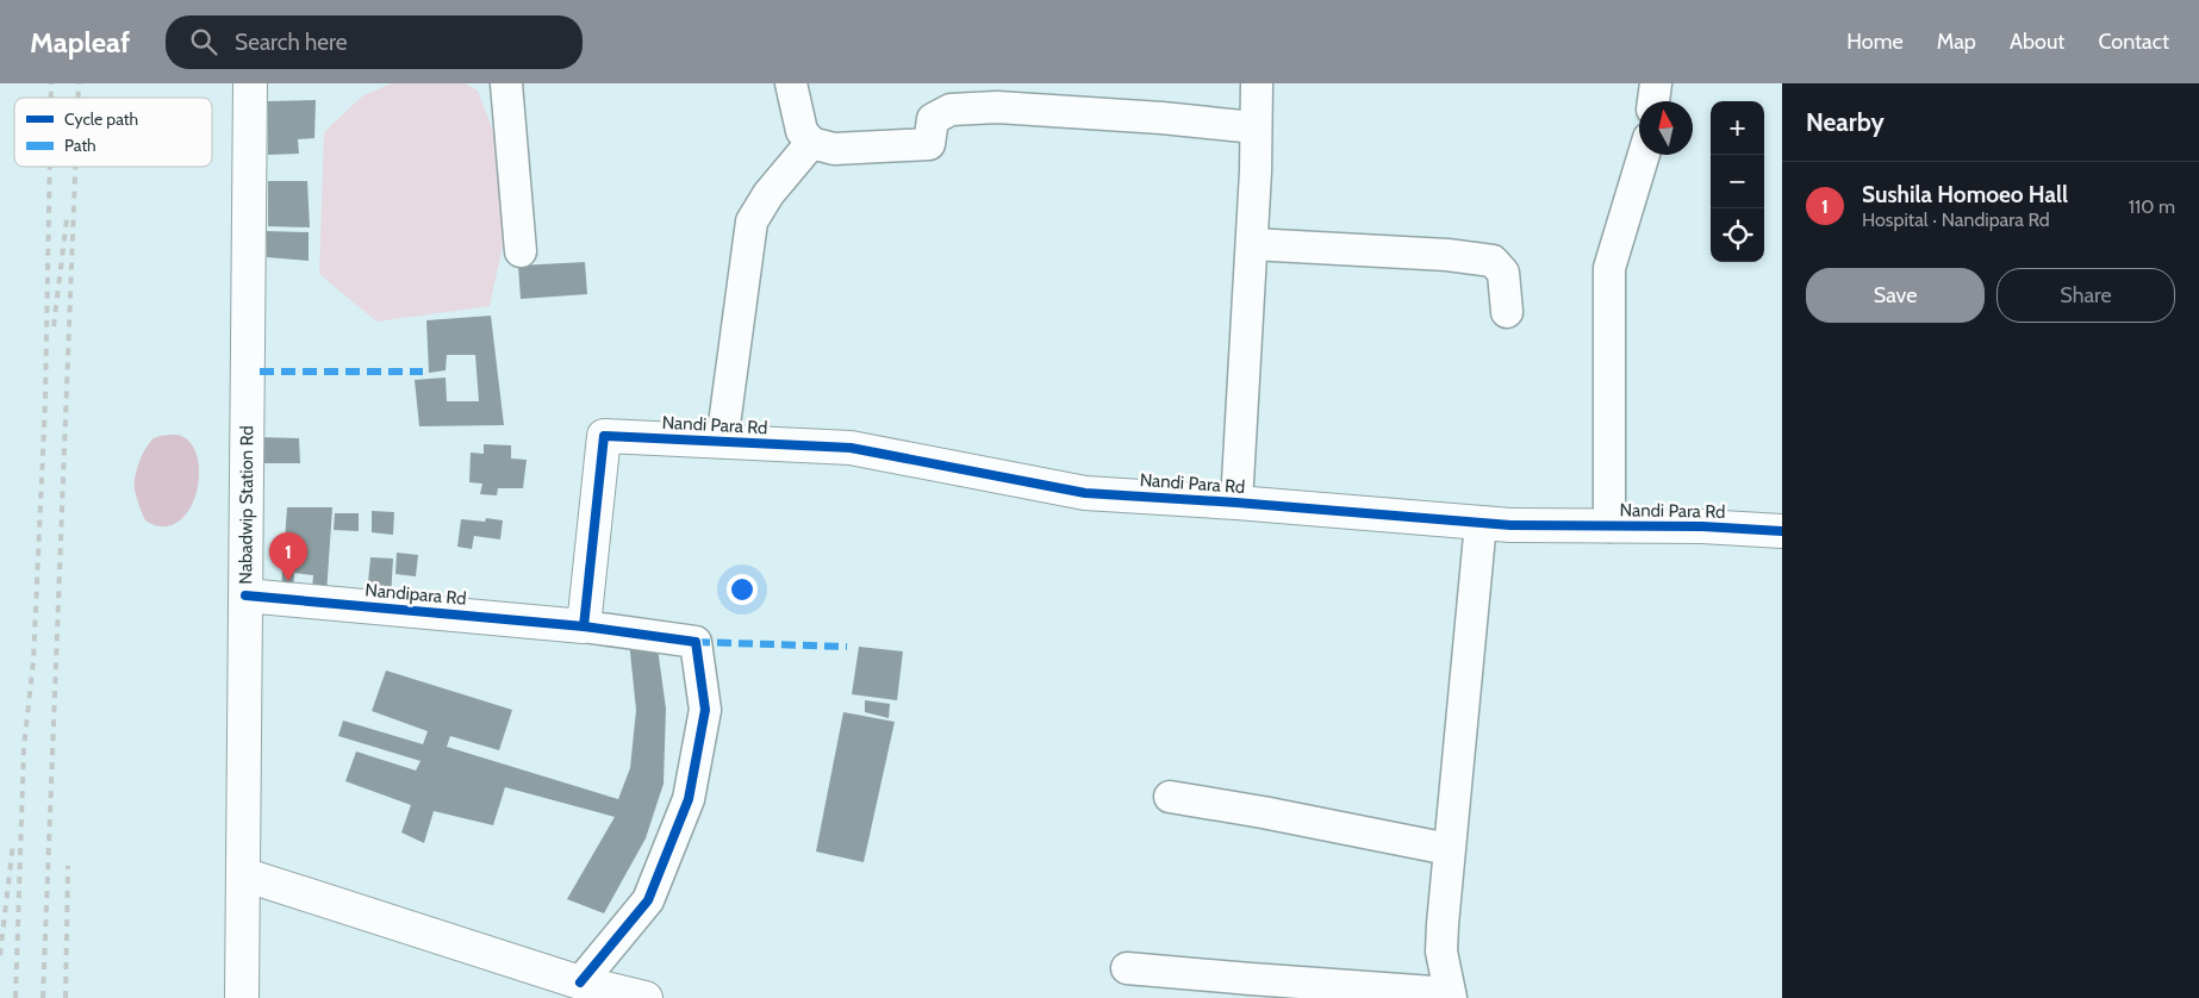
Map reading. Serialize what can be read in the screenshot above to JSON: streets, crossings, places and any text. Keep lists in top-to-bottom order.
{
  "streets": {
    "street": ["Nandi Para Rd", "Nabadwip Station Rd", "Nandipara Rd"]
  },
  "crossings": [
    ["Nandi Para Rd", "Nandipara Rd"],
    ["Nabadwip Station Rd", "Nandipara Rd"]
  ],
  "legend": ["Cycle path", "Path"],
  "north": "top",
  "page": {
    "header": "Mapleaf",
    "search": "Search here",
    "nav": [
      "Home",
      "Map",
      "About",
      "Contact"
    ],
    "heading": "Nearby",
    "map_buttons": ["+", "−"],
    "list": [
      {
        "mark": "1",
        "name": "Sushila Homoeo Hall",
        "note": "Hospital · Nandipara Rd",
        "value": "110 m"
      }
    ],
    "buttons": ["Save", "Share"],
    "pins": "1"
  }
}
